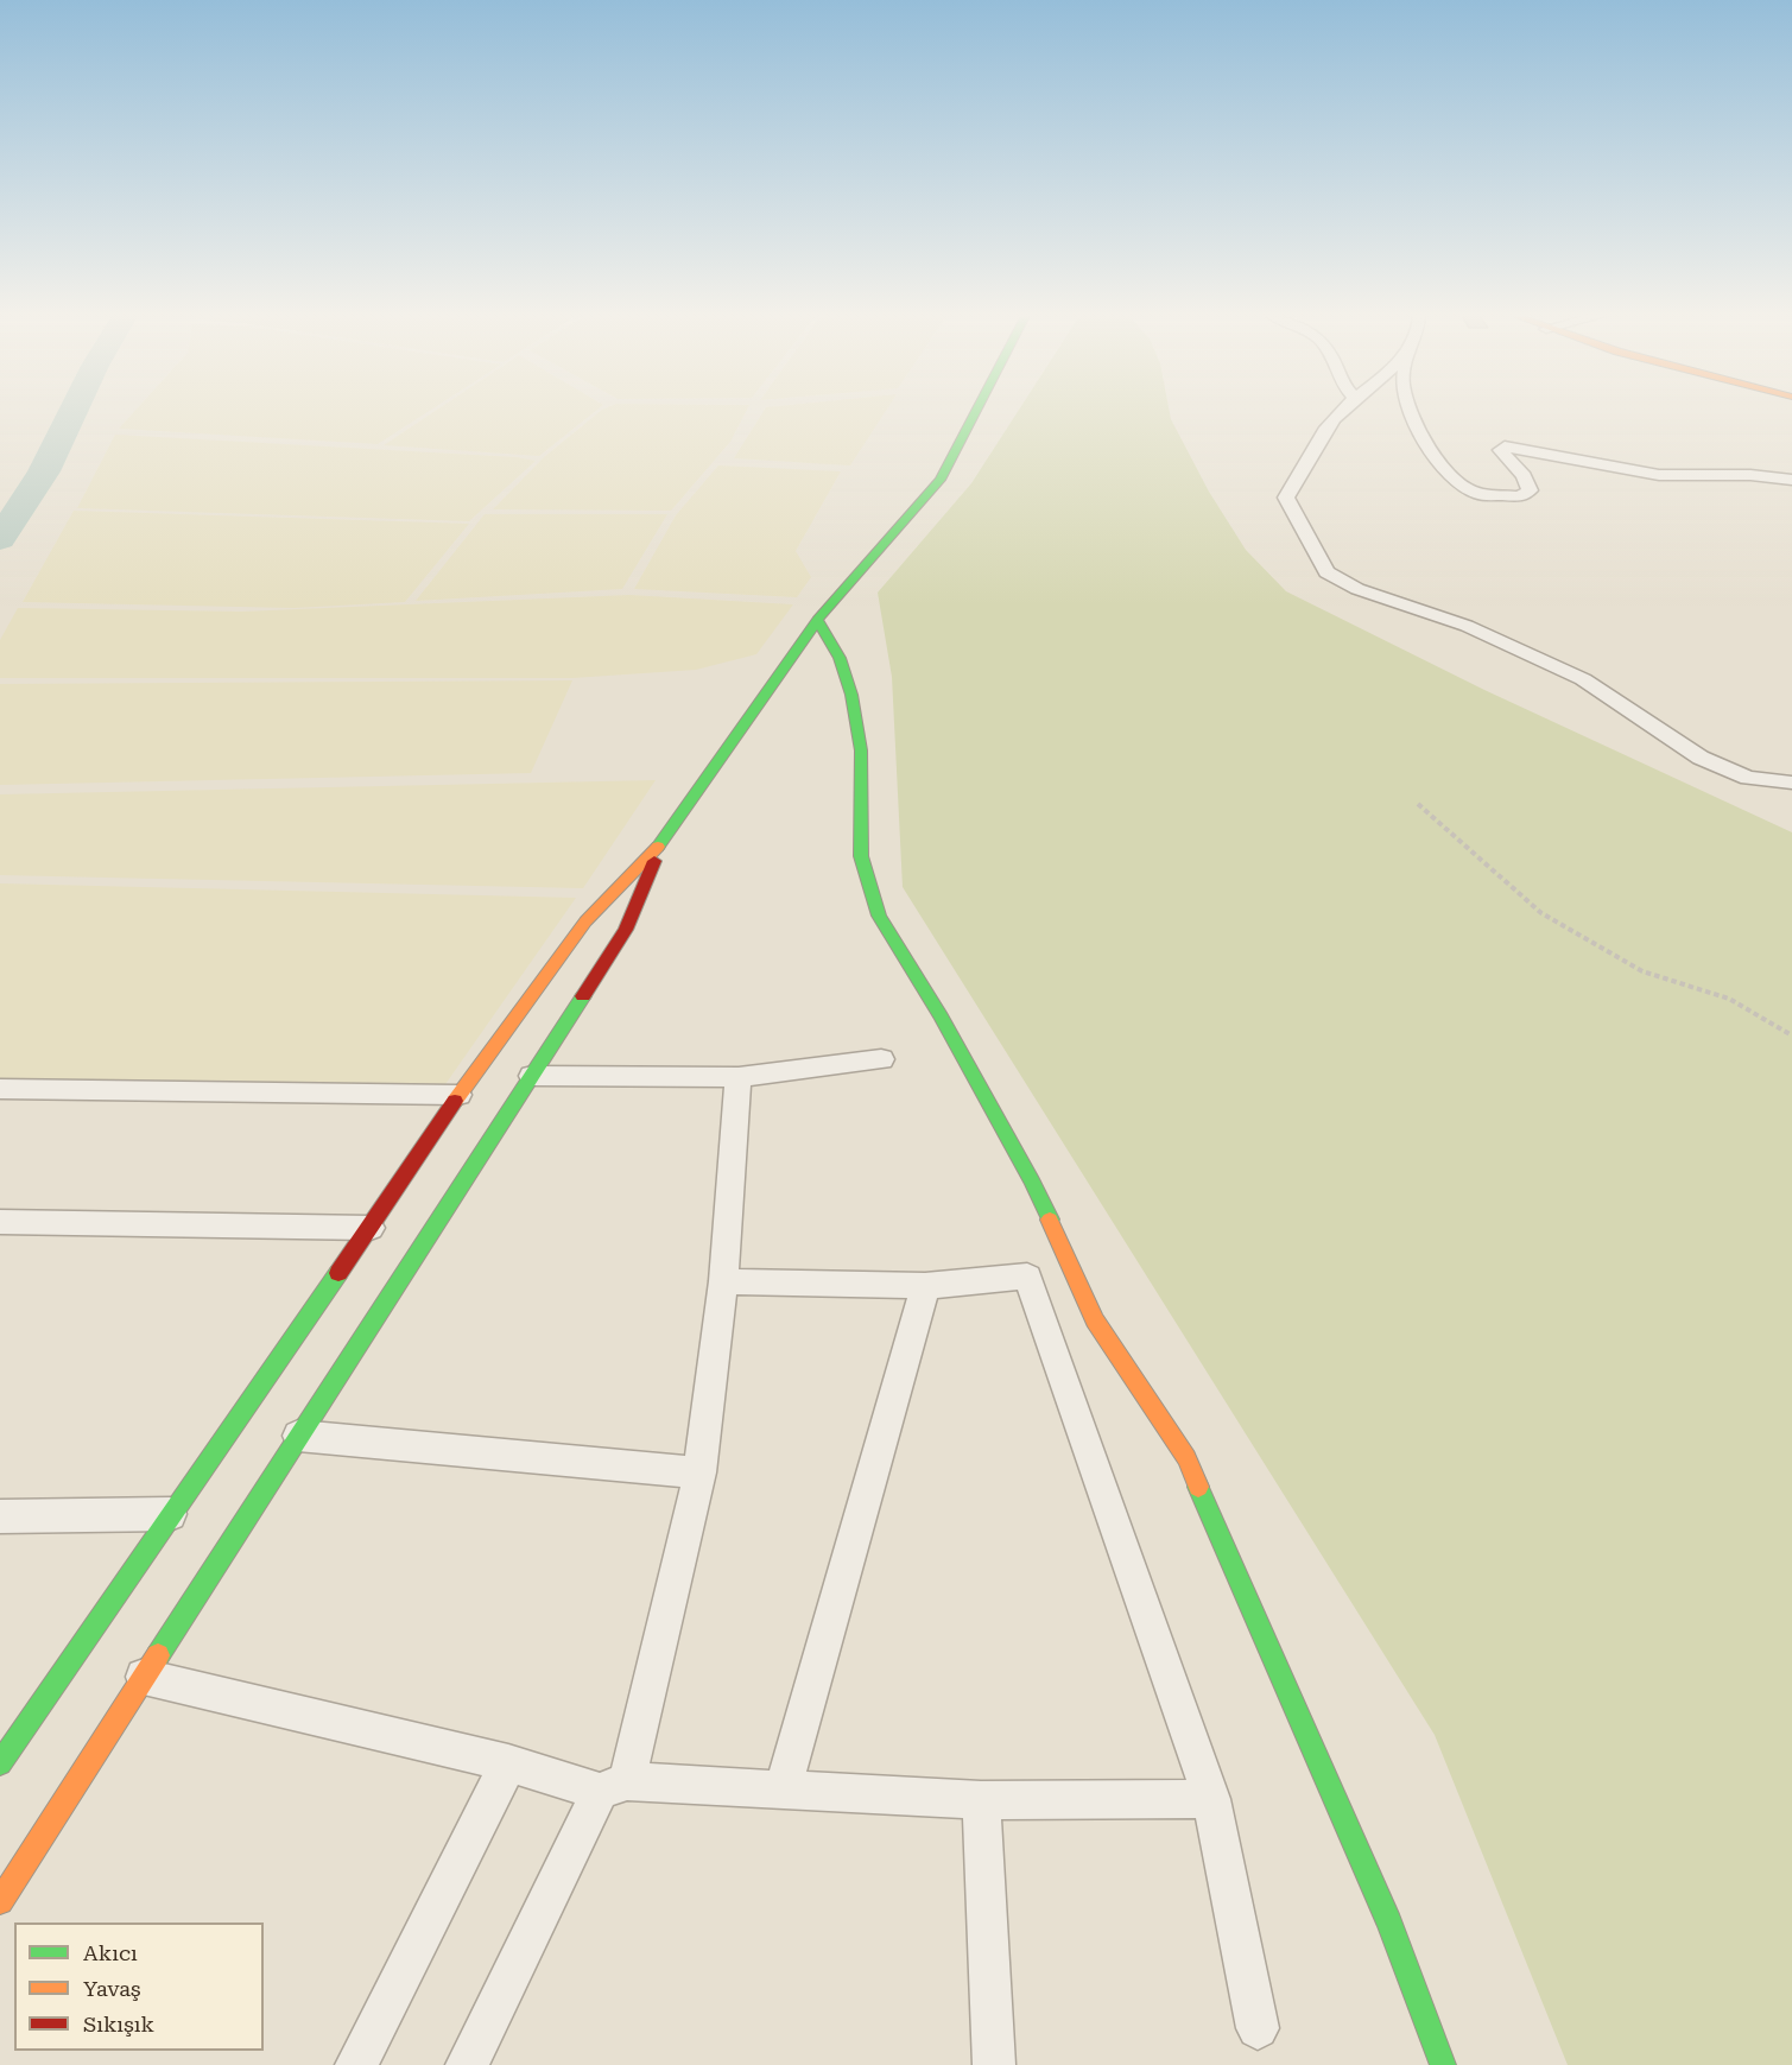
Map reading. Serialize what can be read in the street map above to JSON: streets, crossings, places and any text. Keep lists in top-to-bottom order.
{
  "legend": ["Akıcı", "Yavaş", "Sıkışık"]
}
